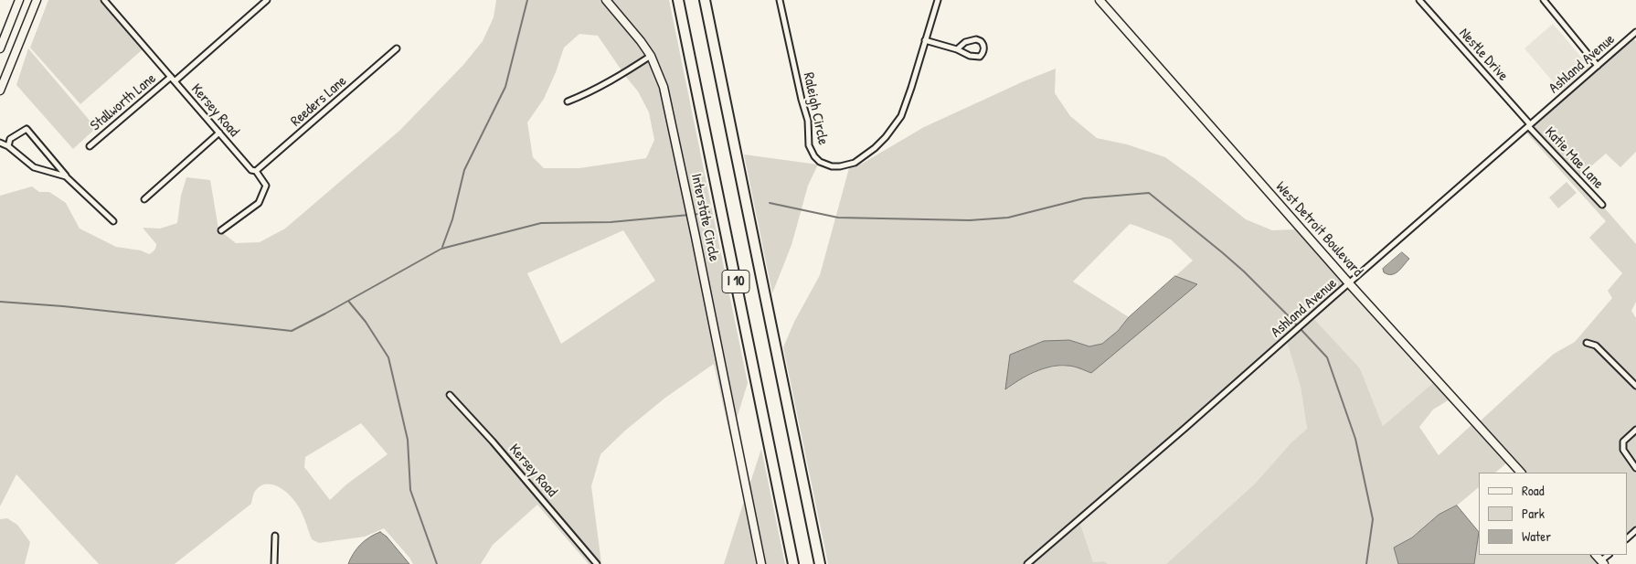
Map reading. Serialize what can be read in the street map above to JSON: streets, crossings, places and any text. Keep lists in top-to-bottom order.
{
  "streets": {
    "highway": ["I 10"],
    "street": [
      "Nestle Drive",
      "Ashland Avenue",
      "Reeders Lane",
      "Stallworth Lane",
      "Raleigh Circle",
      "Kersey Road",
      "Katie Mae Lane",
      "Interstate Circle",
      "West Detroit Boulevard"
    ]
  },
  "crossings": [
    ["Nestle Drive", "Ashland Avenue"],
    ["Nestle Drive", "Katie Mae Lane"],
    ["Ashland Avenue", "Katie Mae Lane"],
    ["Ashland Avenue", "West Detroit Boulevard"],
    ["Reeders Lane", "Kersey Road"],
    ["Stallworth Lane", "Kersey Road"]
  ],
  "legend": ["Road", "Park", "Water"]
}
